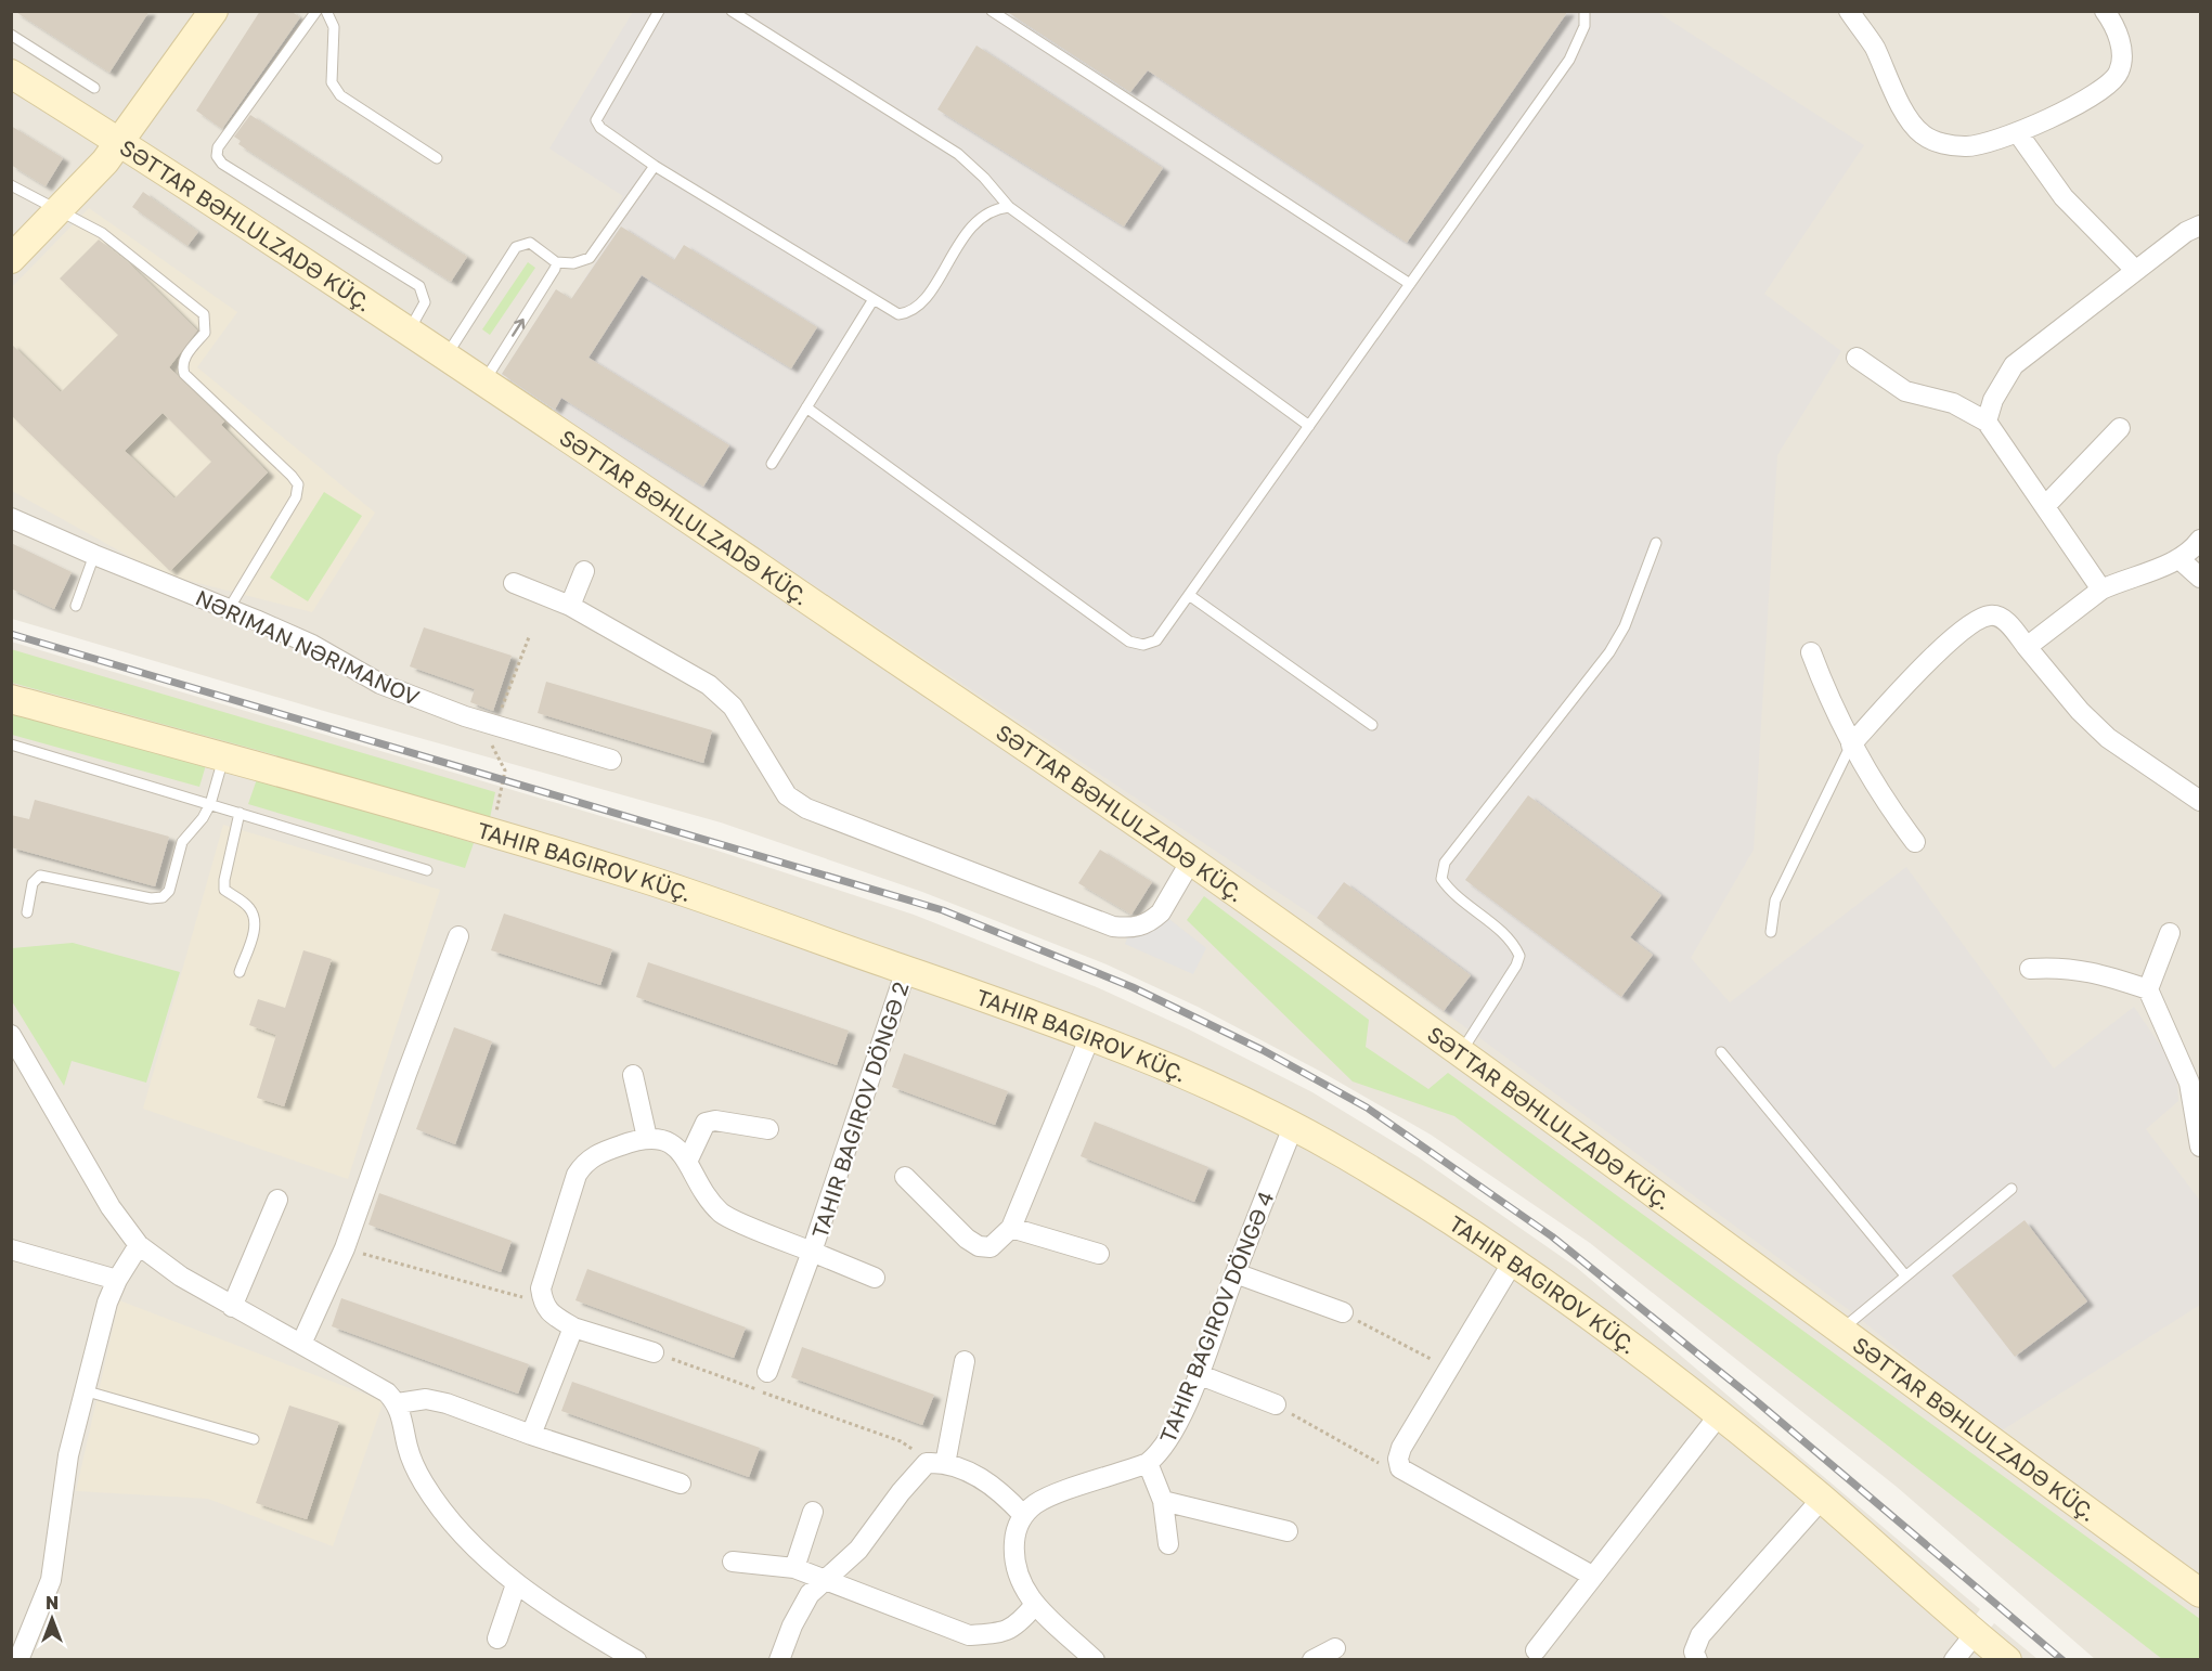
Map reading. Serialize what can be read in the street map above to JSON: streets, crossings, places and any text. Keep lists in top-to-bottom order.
{
  "streets": {
    "main road": ["SƏTTAR BƏHLULZADƏ KÜÇ."],
    "street": ["NƏRIMAN NƏRIMANOV"]
  },
  "north": "top"
}
